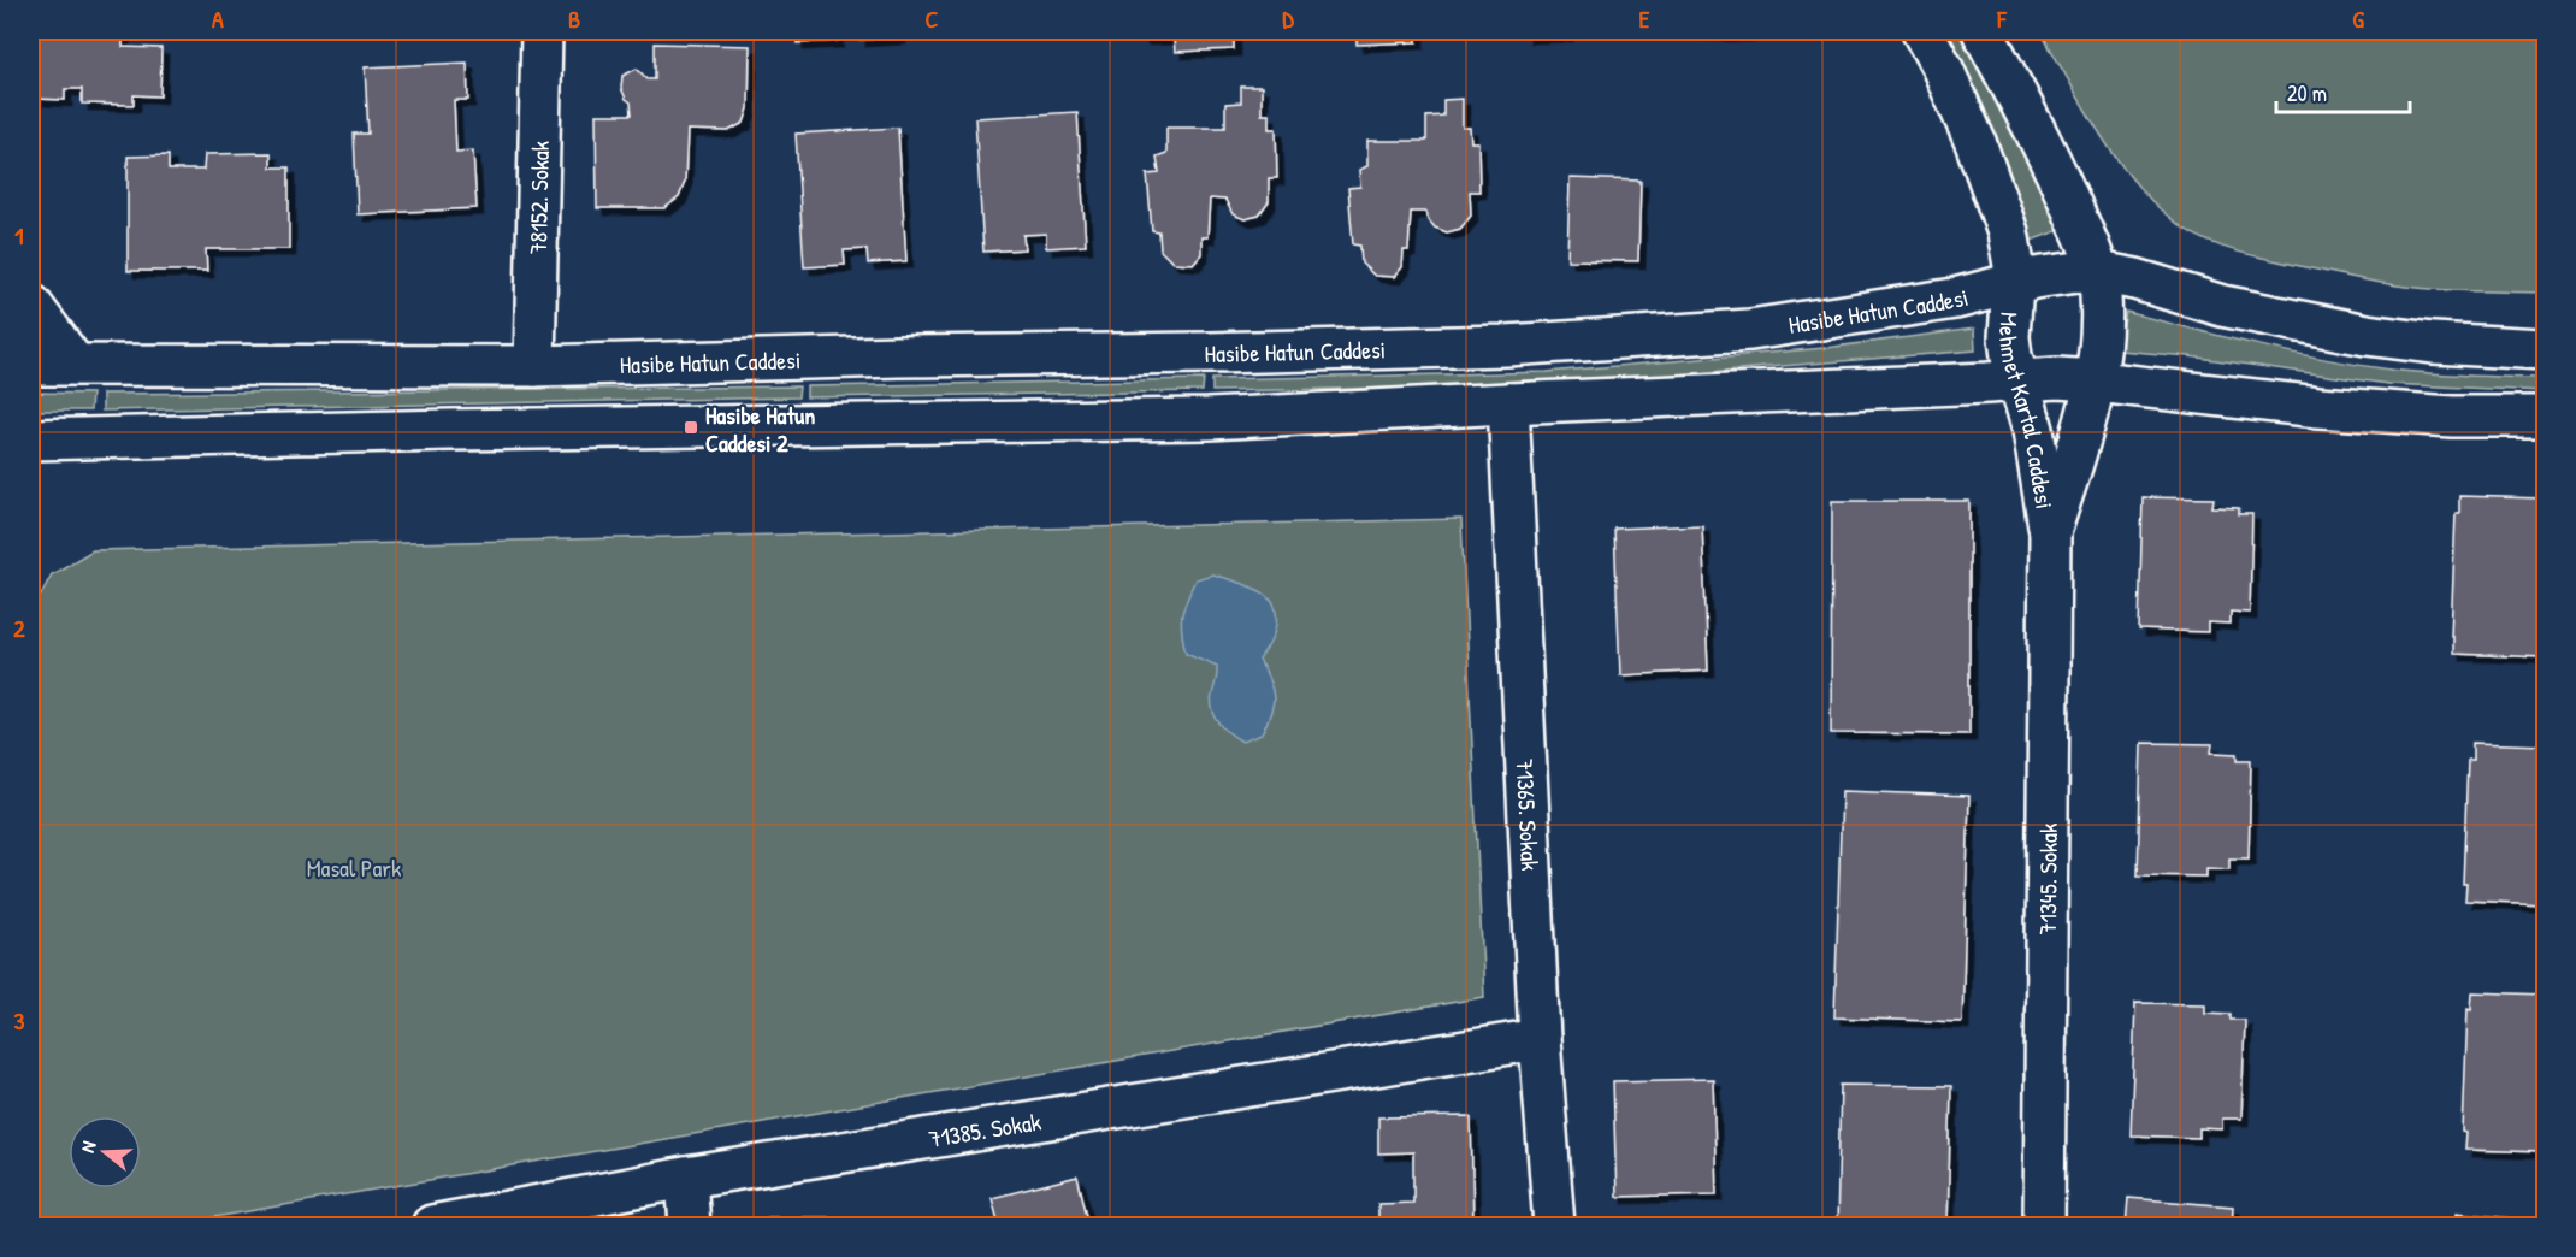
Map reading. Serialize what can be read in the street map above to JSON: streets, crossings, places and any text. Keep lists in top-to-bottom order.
{
  "streets": {
    "main road": [
      "78152. Sokak",
      "Hasibe Hatun Caddesi",
      "Mehmet Kartal Caddesi",
      "71365. Sokak",
      "71345. Sokak",
      "71385. Sokak"
    ]
  },
  "crossings": [
    ["78152. Sokak", "Hasibe Hatun Caddesi"],
    ["Hasibe Hatun Caddesi", "Mehmet Kartal Caddesi"],
    ["Mehmet Kartal Caddesi", "71345. Sokak"],
    ["71365. Sokak", "71385. Sokak"]
  ],
  "parks": ["Masal Park"],
  "places": {
    "transit": ["Hasibe Hatun Caddesi 2"]
  },
  "scale_bar": "20 m",
  "north": "left",
  "grid": {
    "columns": [
      "A",
      "B",
      "C",
      "D",
      "E",
      "F",
      "G"
    ],
    "rows": ["1", "2", "3"]
  }
}
